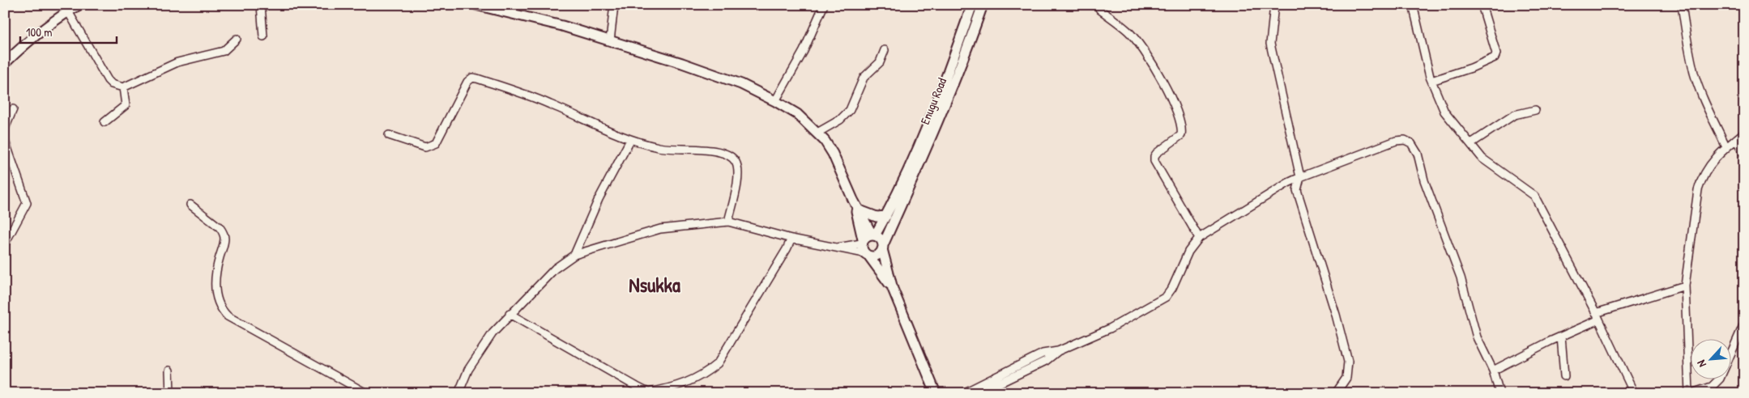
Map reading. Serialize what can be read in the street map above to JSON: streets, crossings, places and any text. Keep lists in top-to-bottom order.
{
  "streets": {
    "main road": ["Enugu Road"]
  },
  "districts": ["Nsukka"],
  "scale_bar": "100 m",
  "north": "bottom left"
}
